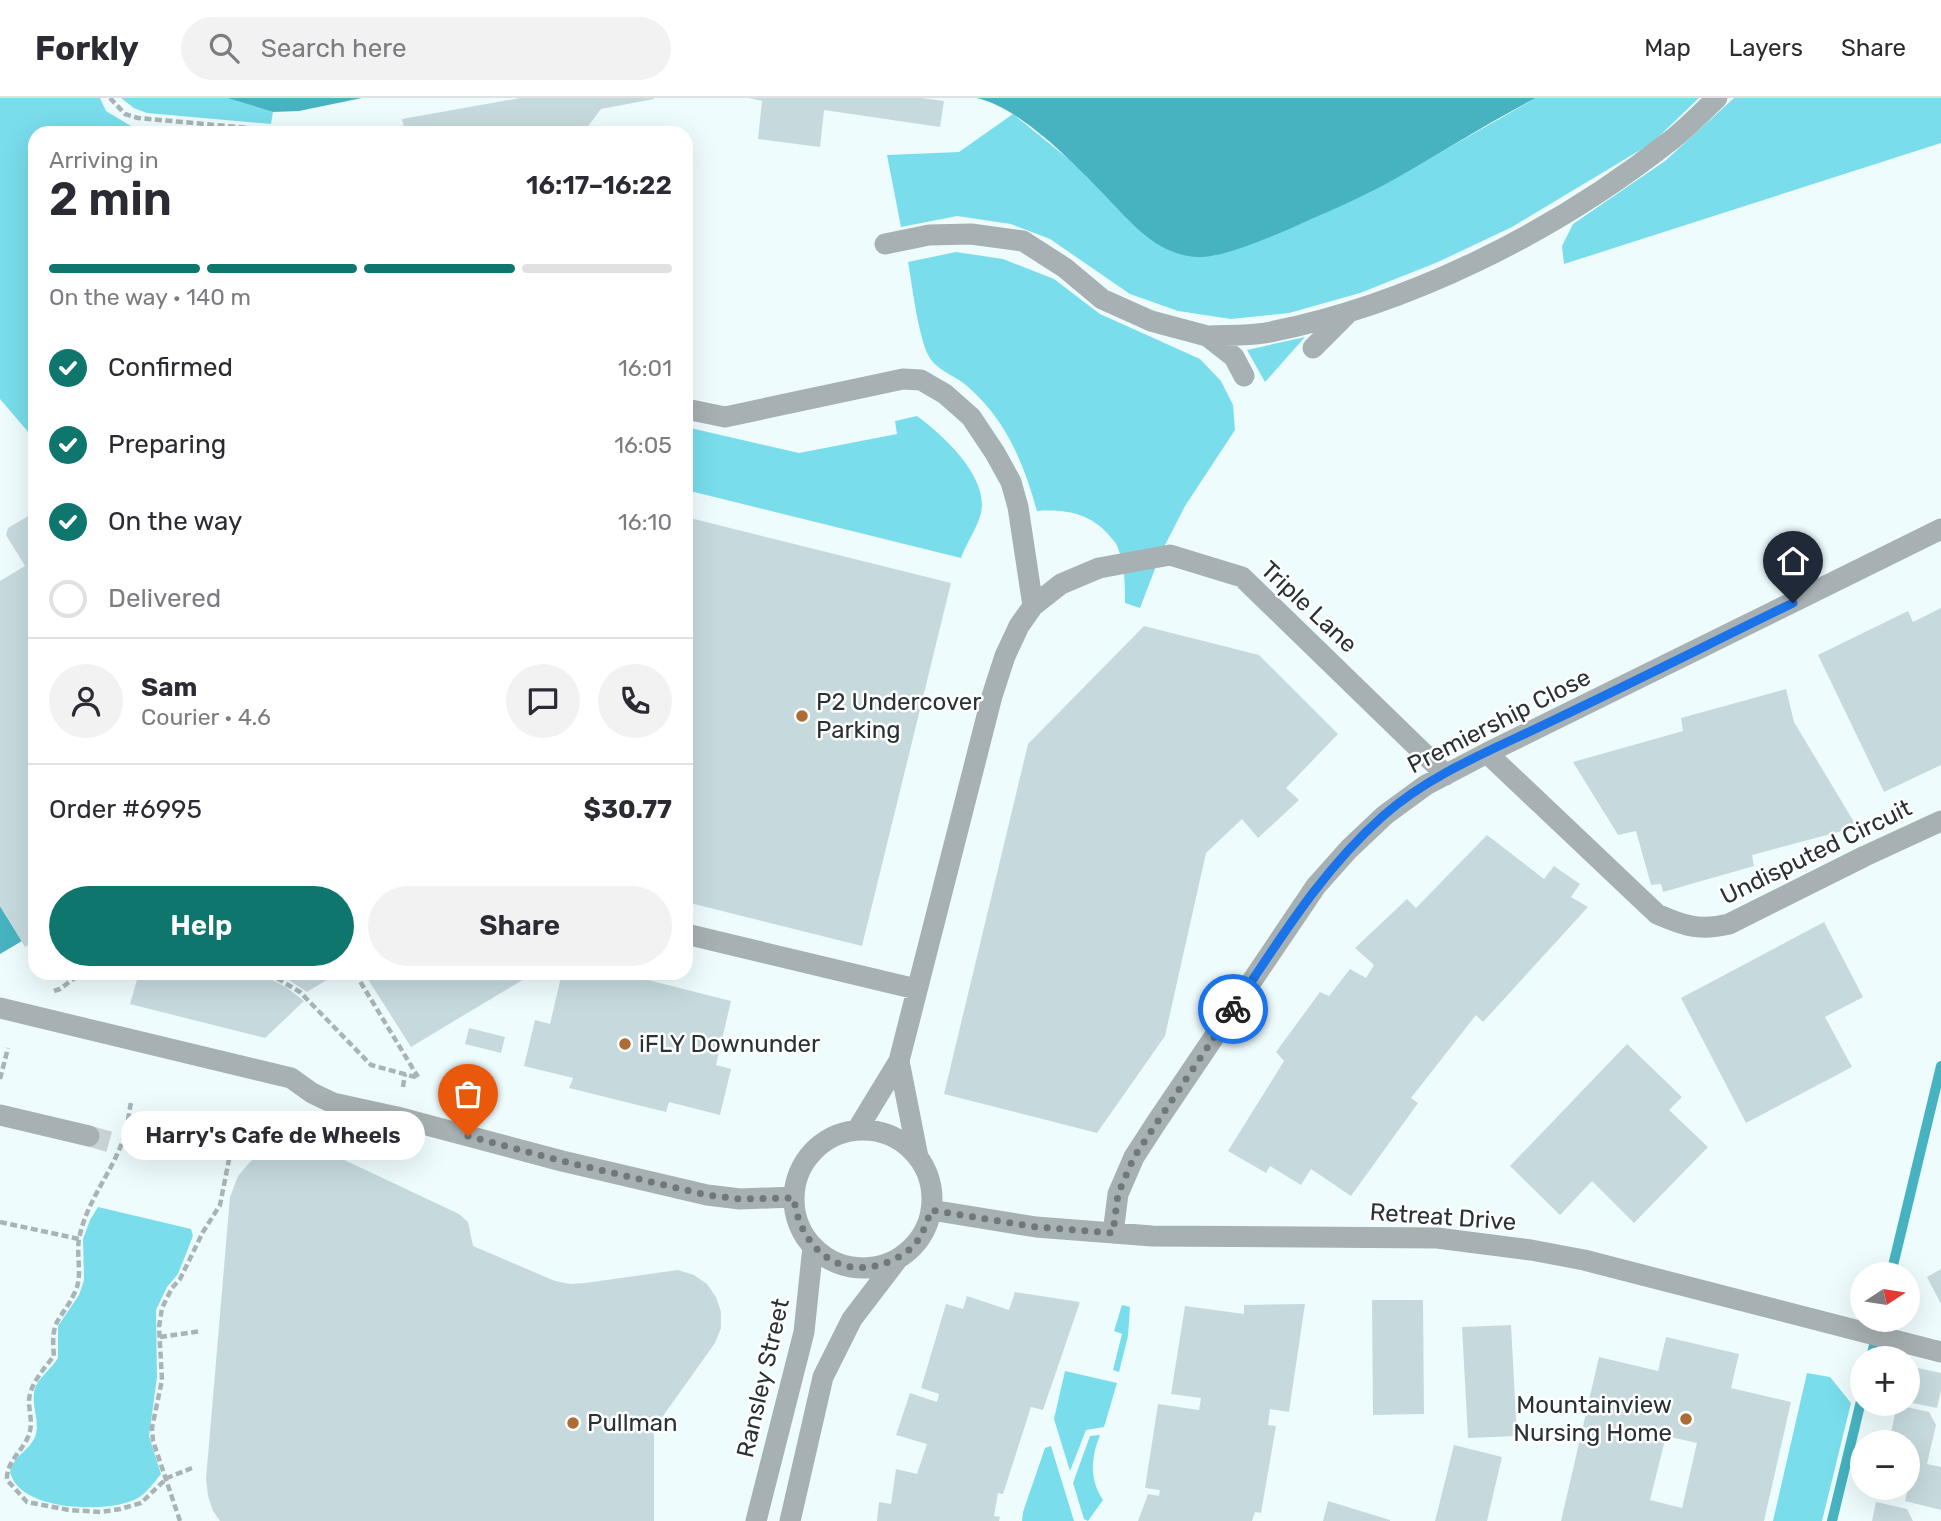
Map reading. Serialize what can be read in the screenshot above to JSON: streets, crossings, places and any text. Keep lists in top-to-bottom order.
{
  "streets": {
    "street": [
      "Triple Lane",
      "Premiership Close",
      "Undisputed Circuit",
      "Retreat Drive",
      "Ransley Street"
    ]
  },
  "crossings": [
    ["Triple Lane", "Premiership Close"],
    ["Premiership Close", "Undisputed Circuit"],
    ["Premiership Close", "Retreat Drive"],
    ["Retreat Drive", "Ransley Street"]
  ],
  "places": [
    "P2 Undercover Parking",
    "iFLY Downunder",
    "Harry's Cafe de Wheels",
    "Mountainview Nursing Home",
    "Pullman"
  ],
  "north": "right",
  "page": {
    "header": "Forkly",
    "search": "Search here",
    "nav": ["Map", "Layers", "Share"],
    "heading": ["2 min", "Arriving in", "16:17–16:22"],
    "panel": [
      "Sam",
      "Courier · 4.6",
      "Order #6995",
      "$30.77"
    ],
    "bar": "On the way · 140 m",
    "list": [
      ["Confirmed", "16:01"],
      ["Preparing", "16:05"],
      ["On the way", "16:10"],
      "Delivered"
    ],
    "buttons": ["Help", "Share"],
    "bubble": "Harry's Cafe de Wheels",
    "map_buttons": ["+", "−"]
  }
}
